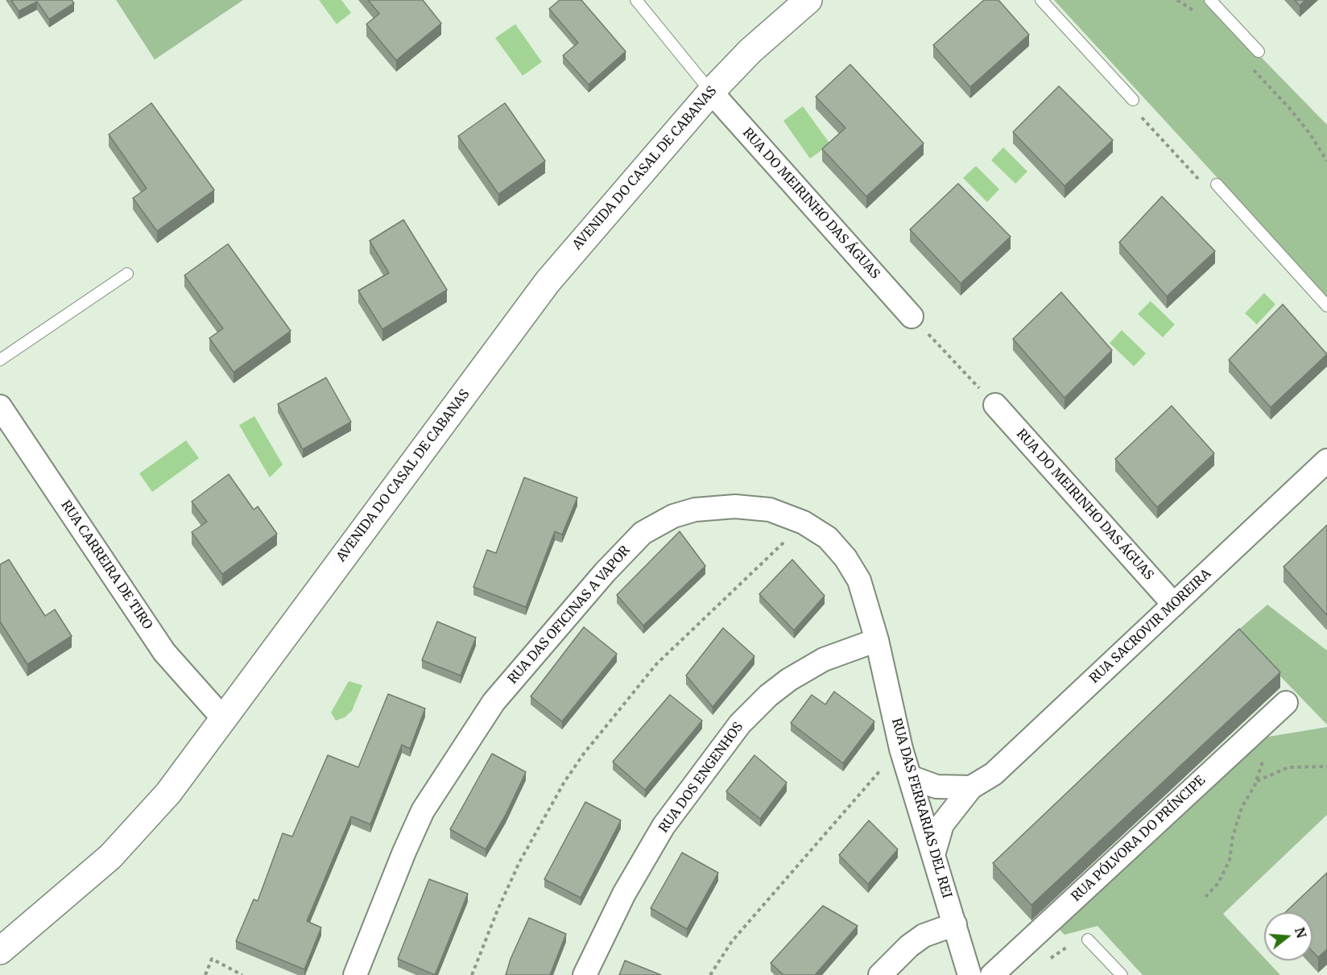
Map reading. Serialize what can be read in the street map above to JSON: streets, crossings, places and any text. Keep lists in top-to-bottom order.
{
  "streets": {
    "street": [
      "AVENIDA DO CASAL DE CABANAS",
      "RUA DO MEIRINHO DAS ÁGUAS",
      "RUA CARREIRA DE TIRO",
      "RUA DAS OFICINAS A VAPOR",
      "RUA SACROVIR MOREIRA",
      "RUA DOS ENGENHOS",
      "RUA DAS FERRARIAS DEL REI",
      "RUA PÓLVORA DO PRÍNCIPE"
    ]
  },
  "crossings": [
    ["AVENIDA DO CASAL DE CABANAS", "RUA DO MEIRINHO DAS ÁGUAS"],
    ["AVENIDA DO CASAL DE CABANAS", "RUA CARREIRA DE TIRO"],
    ["RUA DO MEIRINHO DAS ÁGUAS", "RUA SACROVIR MOREIRA"],
    ["RUA DAS OFICINAS A VAPOR", "RUA DOS ENGENHOS"],
    ["RUA DAS OFICINAS A VAPOR", "RUA DAS FERRARIAS DEL REI"],
    ["RUA SACROVIR MOREIRA", "RUA DAS FERRARIAS DEL REI"],
    ["RUA DOS ENGENHOS", "RUA DAS FERRARIAS DEL REI"]
  ],
  "north": "right"
}
